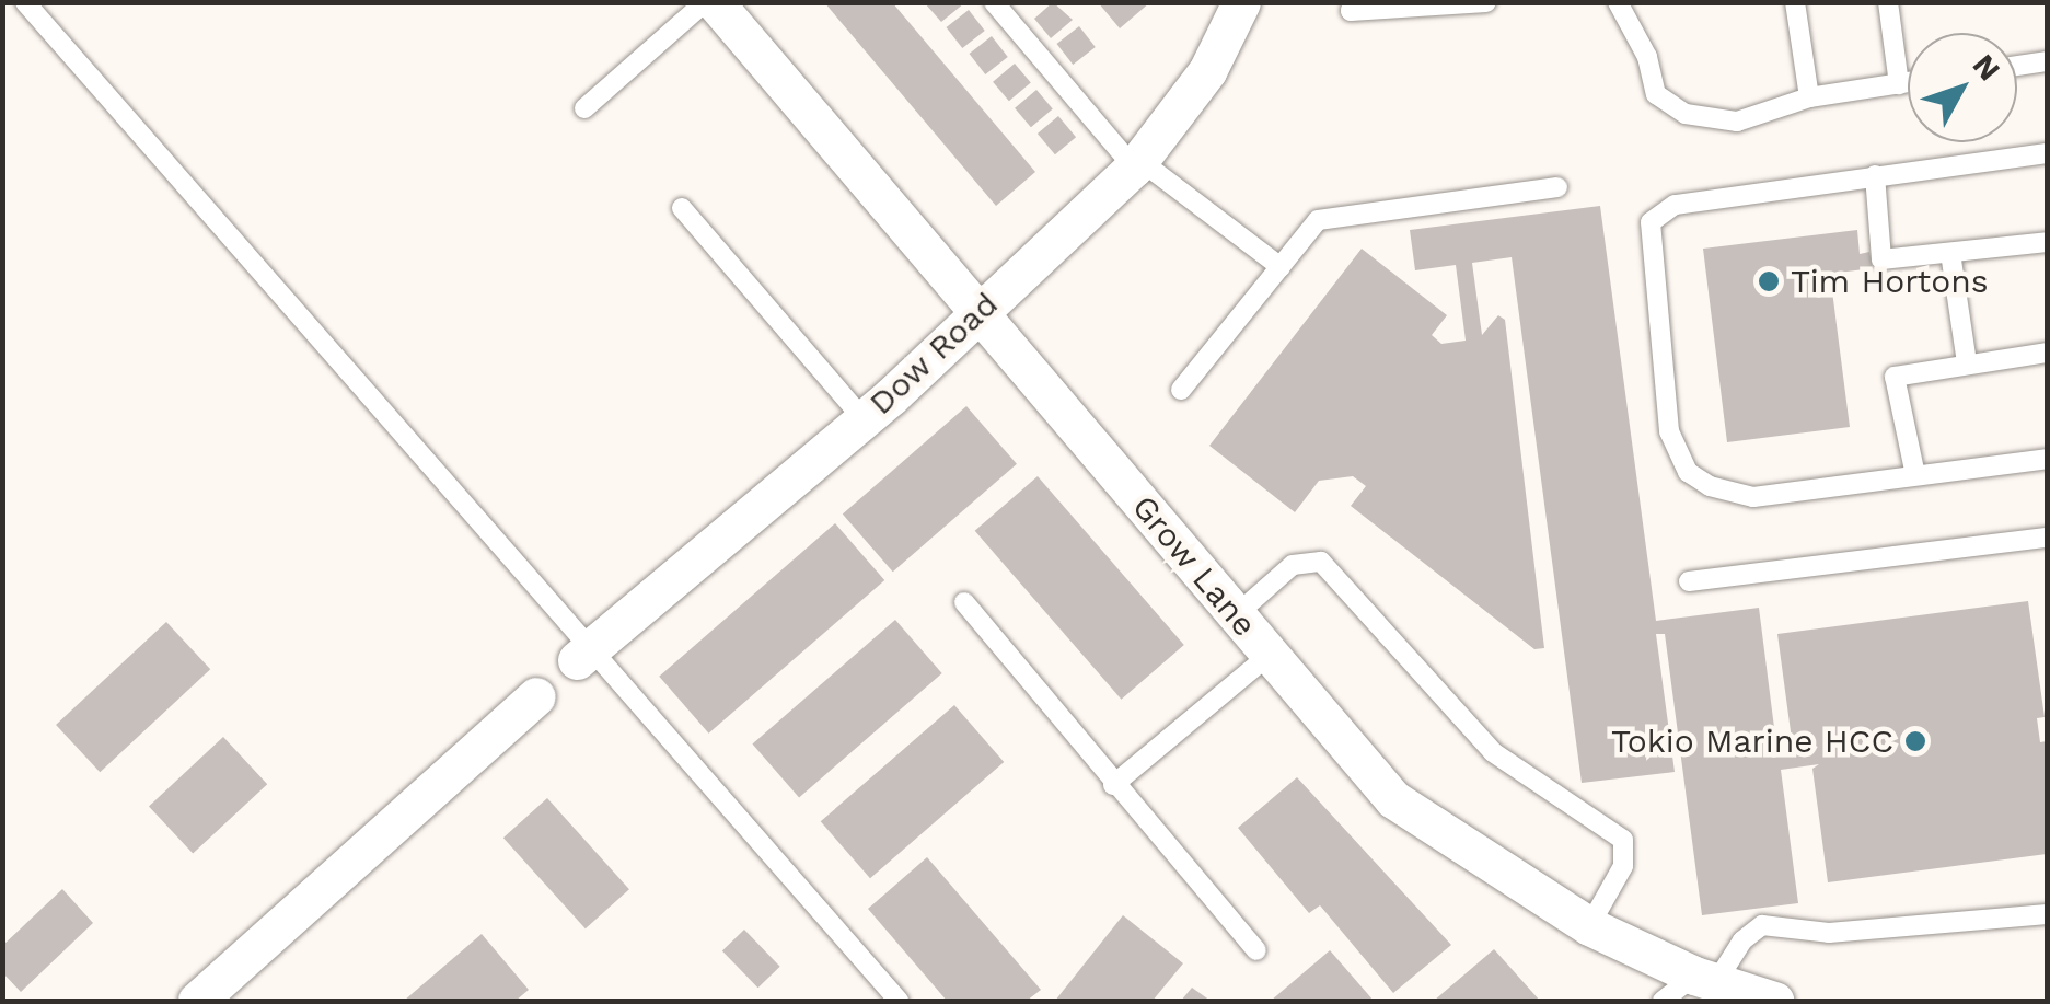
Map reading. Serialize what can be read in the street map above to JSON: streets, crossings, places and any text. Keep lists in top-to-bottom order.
{
  "streets": {
    "street": ["Dow Road", "Grow Lane"]
  },
  "crossings": [
    ["Dow Road", "Grow Lane"]
  ],
  "places": ["Tim Hortons", "Tokio Marine HCC"],
  "north": "top right"
}
